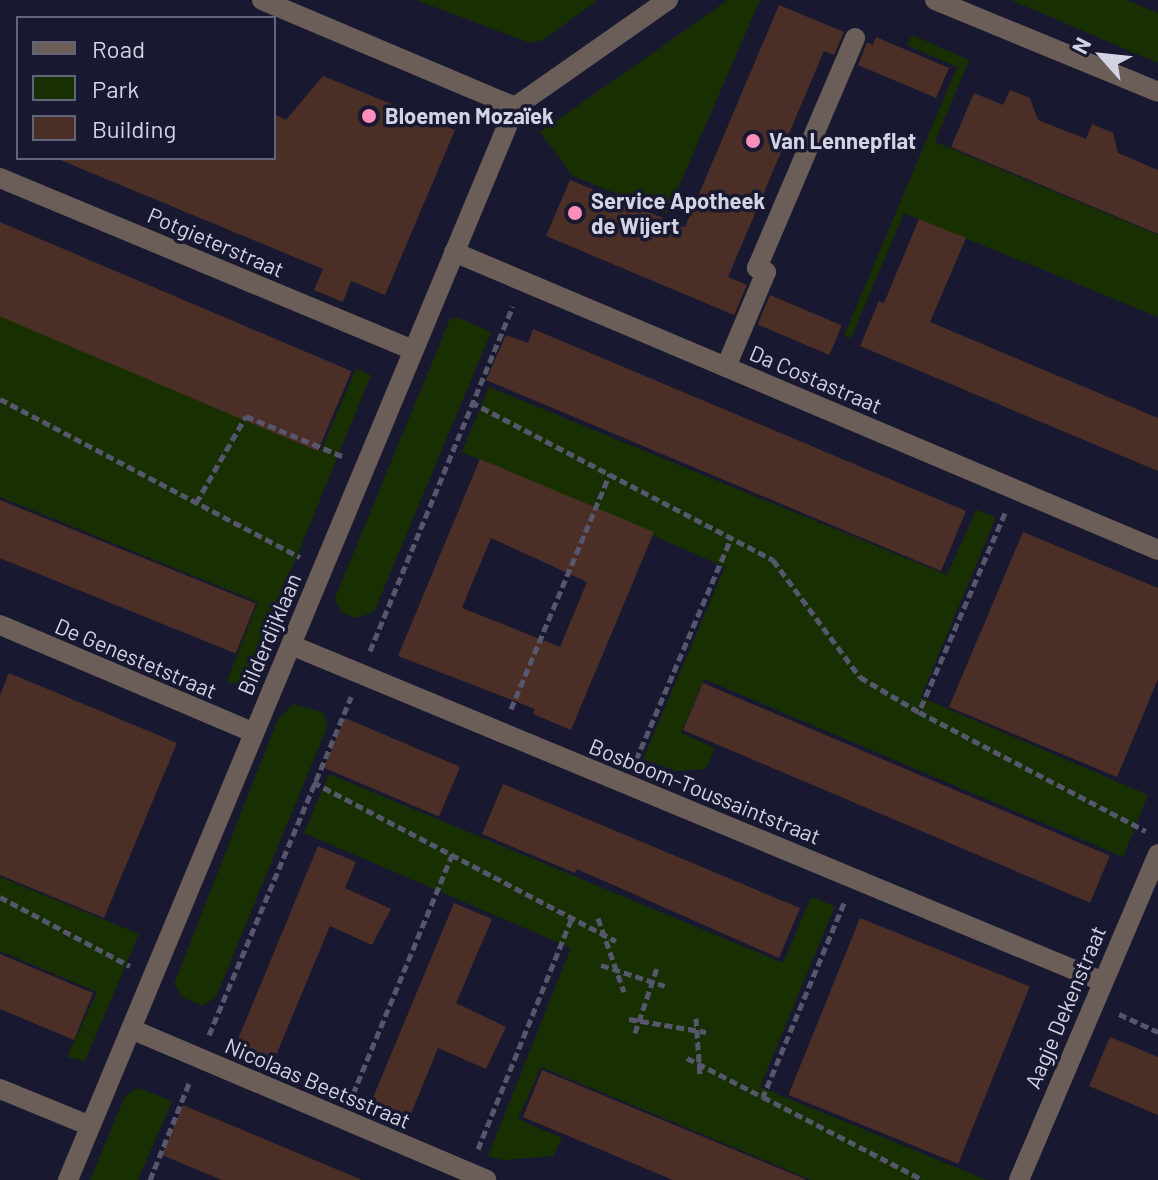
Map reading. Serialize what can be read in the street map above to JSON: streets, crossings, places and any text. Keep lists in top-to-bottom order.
{
  "streets": {
    "street": [
      "Potgieterstraat",
      "Da Costastraat",
      "Bilderdijklaan",
      "De Genestetstraat",
      "Bosboom-Toussaintstraat",
      "Aagje Dekenstraat",
      "Nicolaas Beetsstraat"
    ]
  },
  "crossings": [
    ["Potgieterstraat", "Bilderdijklaan"],
    ["Da Costastraat", "Bilderdijklaan"],
    ["Bilderdijklaan", "De Genestetstraat"],
    ["Bilderdijklaan", "Bosboom-Toussaintstraat"],
    ["Bilderdijklaan", "Nicolaas Beetsstraat"],
    ["Bosboom-Toussaintstraat", "Aagje Dekenstraat"]
  ],
  "places": ["Bloemen Mozaïek", "Van Lennepflat", "Service Apotheek de Wijert"],
  "legend": ["Road", "Park", "Building"],
  "north": "top left"
}
